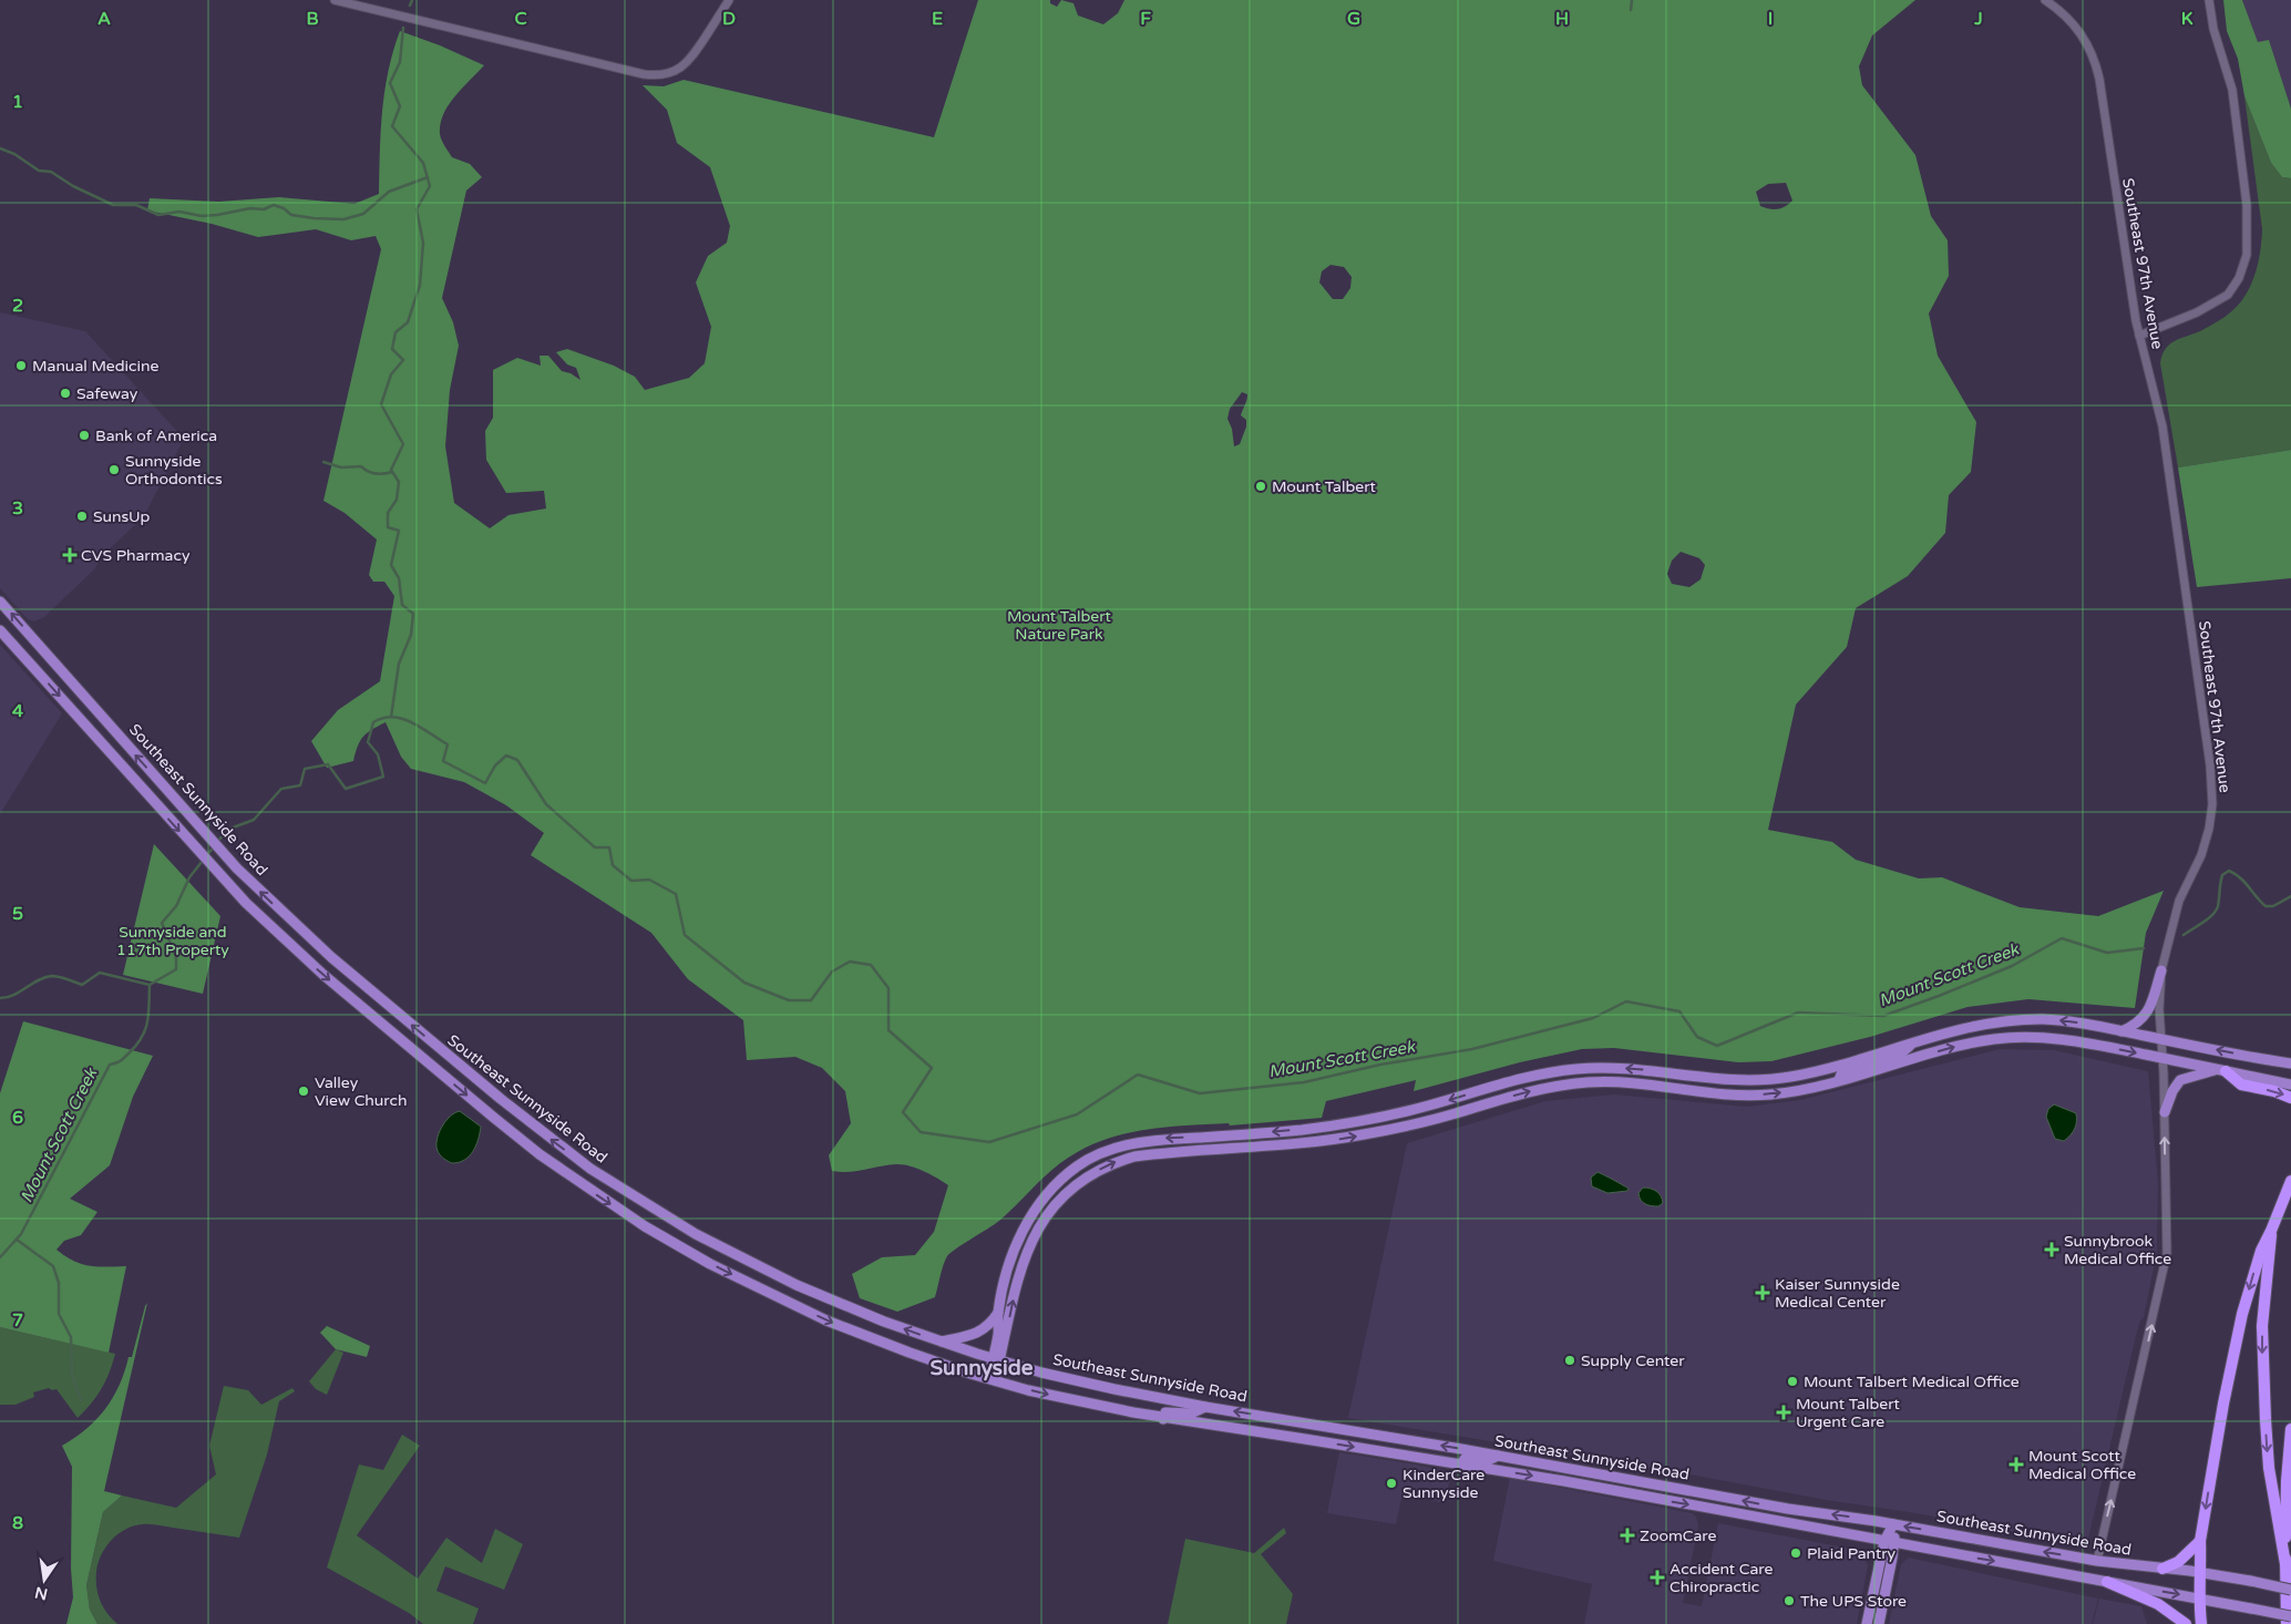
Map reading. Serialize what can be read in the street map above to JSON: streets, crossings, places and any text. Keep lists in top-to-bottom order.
{
  "streets": {
    "main road": ["Southeast Sunnyside Road"],
    "street": ["Southeast 97th Avenue"]
  },
  "crossings": [
    ["Southeast 97th Avenue", "Southeast Sunnyside Road"]
  ],
  "districts": ["Sunnyside"],
  "water": ["Mount Scott Creek"],
  "parks": ["Mount Talbert Nature Park", "Sunnyside and 117th Property"],
  "places": {
    "other": [
      "Manual Medicine",
      "Safeway",
      "Bank of America",
      "Sunnyside Orthodontics",
      "Mount Talbert",
      "SunsUp",
      "Valley View Church",
      "Supply Center",
      "Mount Talbert Medical Office",
      "KinderCare Sunnyside",
      "Plaid Pantry",
      "The UPS Store"
    ],
    "health": [
      "CVS Pharmacy",
      "Sunnybrook Medical Office",
      "Kaiser Sunnyside Medical Center",
      "Mount Talbert Urgent Care",
      "Mount Scott Medical Office",
      "ZoomCare",
      "Accident Care Chiropractic"
    ]
  },
  "north": "bottom",
  "grid": {
    "columns": [
      "A",
      "B",
      "C",
      "D",
      "E",
      "F",
      "G",
      "H",
      "I",
      "J",
      "K"
    ],
    "rows": [
      "1",
      "2",
      "3",
      "4",
      "5",
      "6",
      "7",
      "8"
    ]
  }
}
